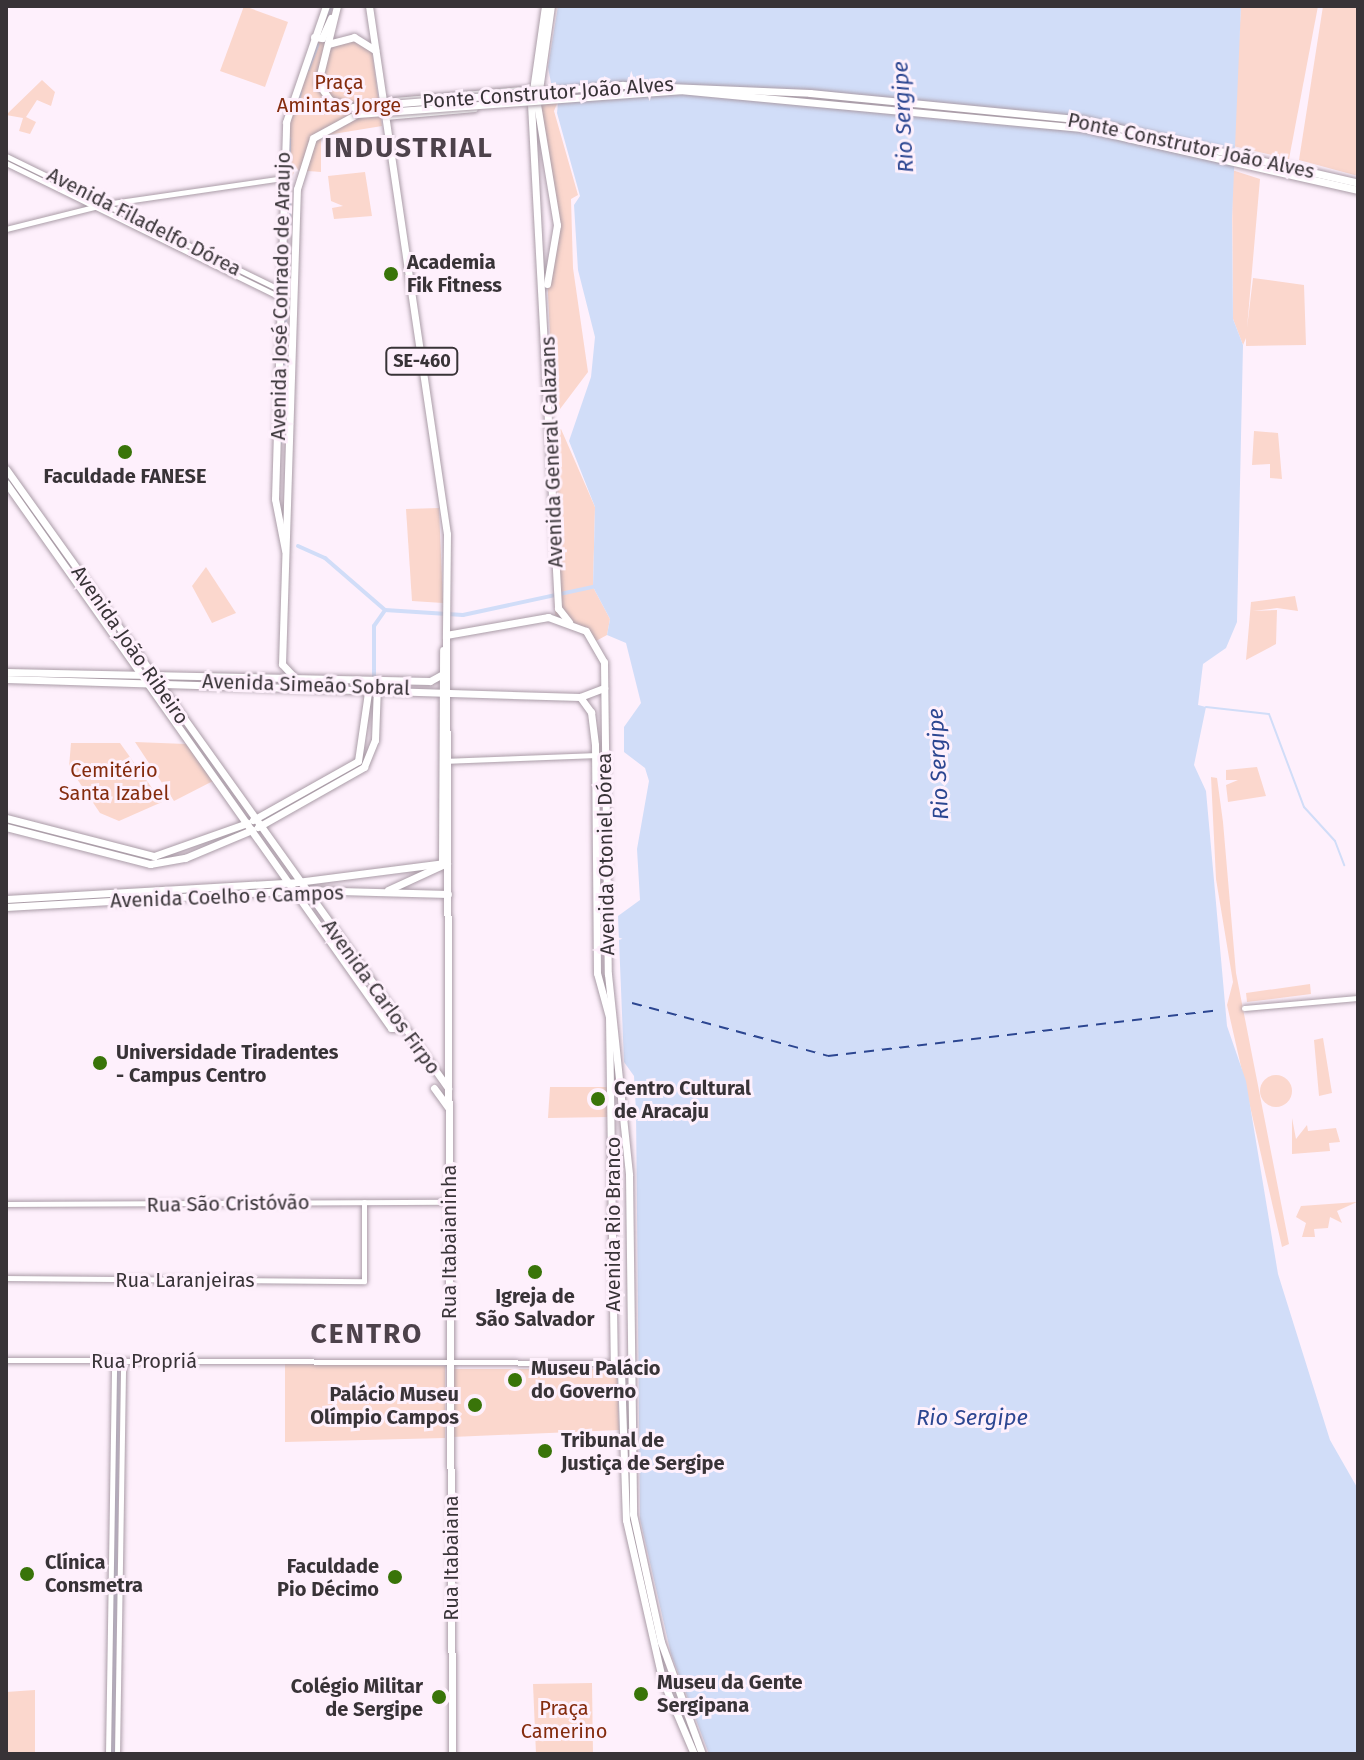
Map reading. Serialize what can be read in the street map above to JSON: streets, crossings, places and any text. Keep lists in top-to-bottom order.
{
  "streets": {
    "main road": [
      "Ponte Construtor João Alves",
      "Avenida José Conrado de Araujo",
      "SE-460",
      "Avenida General Calazans",
      "Avenida João Ribeiro",
      "Avenida Simeão Sobral",
      "Avenida Otoniel Dórea",
      "Avenida Coelho e Campos",
      "Avenida Carlos Firpo",
      "Avenida Rio Branco",
      "Rua Itabaianinha",
      "Rua Itabaiana"
    ],
    "street": [
      "Avenida Filadelfo Dórea",
      "Rua São Cristóvão",
      "Rua Laranjeiras",
      "Rua Propriá"
    ]
  },
  "crossings": [
    ["Ponte Construtor João Alves", "Avenida José Conrado de Araujo"],
    ["Avenida Filadelfo Dórea", "Avenida José Conrado de Araujo"],
    ["Avenida José Conrado de Araujo", "Avenida Simeão Sobral"],
    ["SE-460", "Avenida Simeão Sobral"],
    ["SE-460", "Rua Itabaianinha"],
    ["Avenida General Calazans", "Avenida Otoniel Dórea"],
    ["Avenida João Ribeiro", "Avenida Simeão Sobral"],
    ["Avenida João Ribeiro", "Avenida Carlos Firpo"],
    ["Avenida Simeão Sobral", "Avenida Otoniel Dórea"],
    ["Avenida Simeão Sobral", "Rua Itabaianinha"],
    ["Avenida Otoniel Dórea", "Avenida Rio Branco"],
    ["Avenida Coelho e Campos", "Avenida Carlos Firpo"],
    ["Avenida Coelho e Campos", "Rua Itabaianinha"],
    ["Avenida Carlos Firpo", "Rua Itabaianinha"],
    ["Rua São Cristóvão", "Rua Itabaianinha"],
    ["Rua São Cristóvão", "Rua Laranjeiras"],
    ["Avenida Rio Branco", "Rua Propriá"],
    ["Rua Itabaianinha", "Rua Propriá"],
    ["Rua Itabaianinha", "Rua Itabaiana"],
    ["Rua Propriá", "Rua Itabaiana"]
  ],
  "districts": ["INDUSTRIAL", "CENTRO"],
  "water": ["Rio Sergipe"],
  "parks": ["Praça Amintas Jorge", "Cemitério Santa Izabel", "Praça Camerino"],
  "places": [
    "Academia Fik Fitness",
    "Faculdade FANESE",
    "Universidade Tiradentes - Campus Centro",
    "Centro Cultural de Aracaju",
    "Igreja de São Salvador",
    "Museu Palácio do Governo",
    "Palácio Museu Olímpio Campos",
    "Tribunal de Justiça de Sergipe",
    "Clínica Consmetra",
    "Faculdade Pio Décimo",
    "Museu da Gente Sergipana",
    "Colégio Militar de Sergipe"
  ]
}
